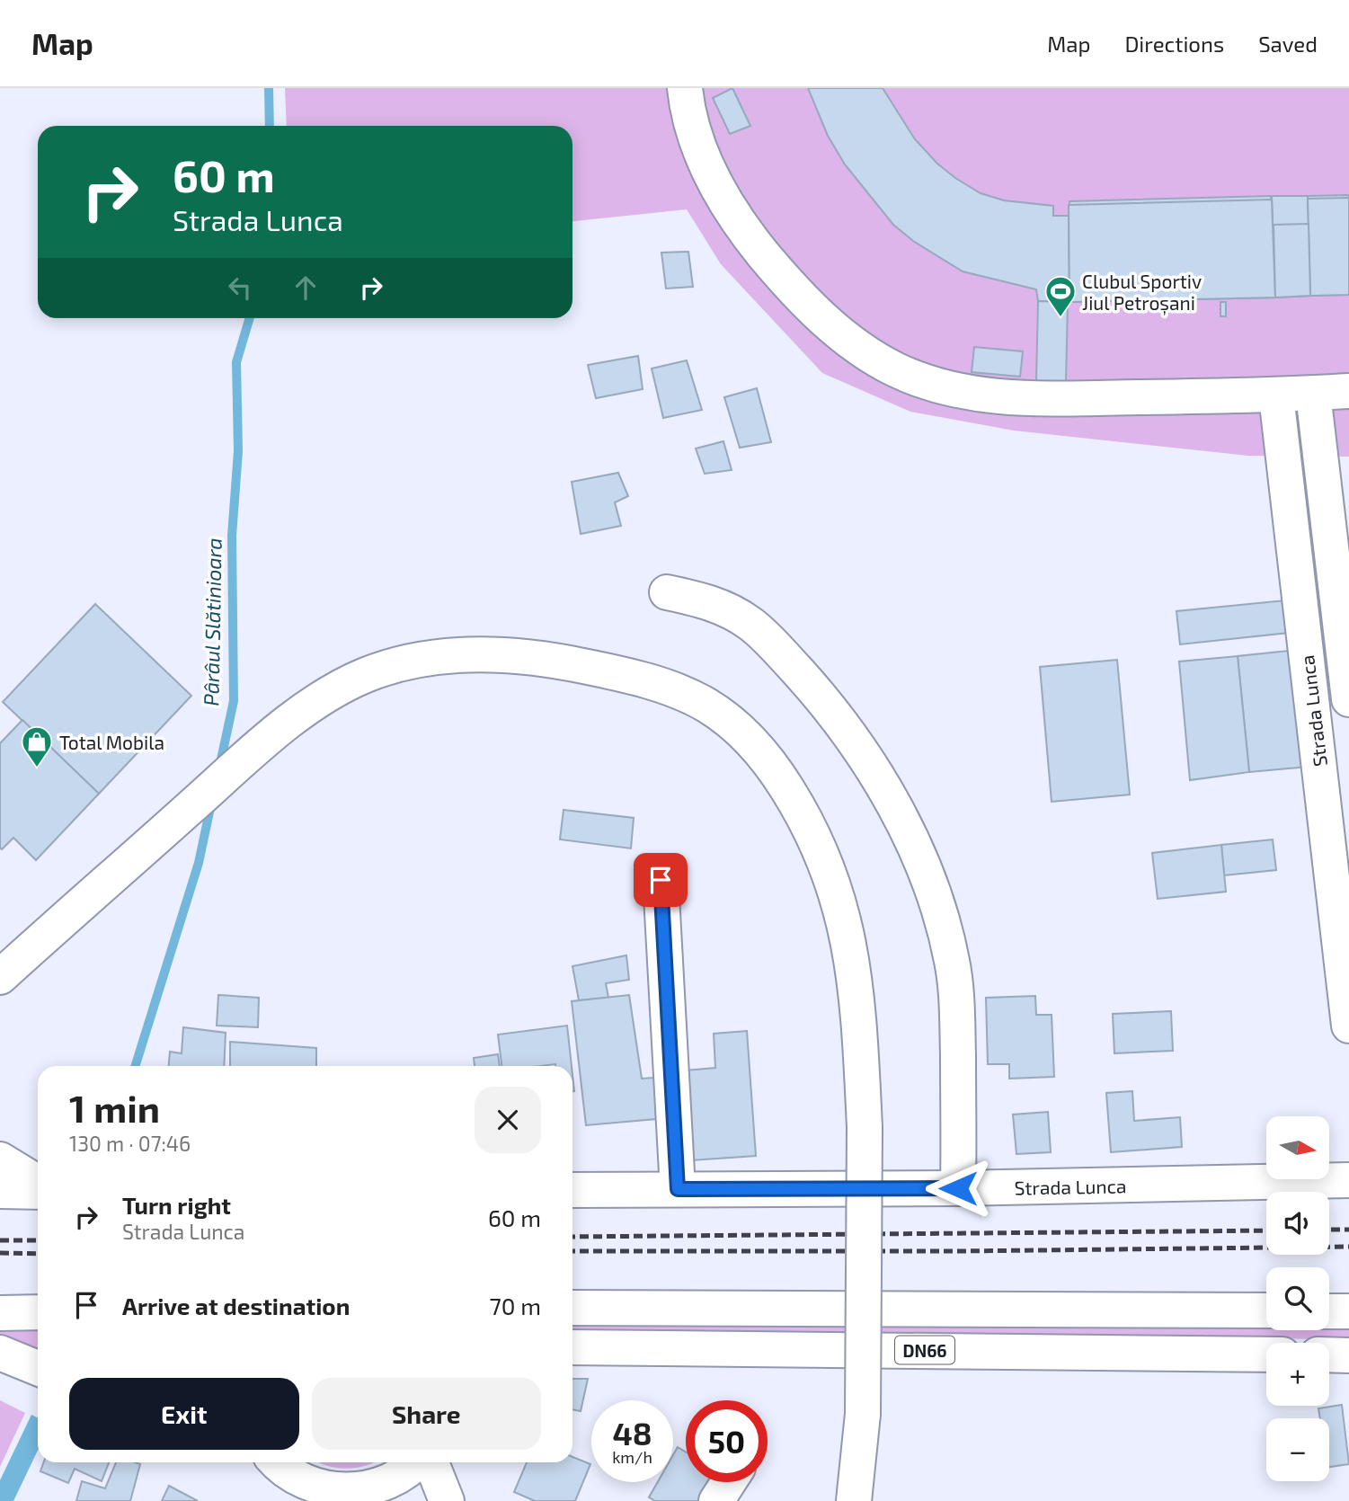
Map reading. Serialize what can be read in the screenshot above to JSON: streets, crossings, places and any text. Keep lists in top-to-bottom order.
{
  "streets": {
    "main road": ["Strada Lunca", "DN66"]
  },
  "water": ["Pârâul Slătinioara"],
  "places": {
    "sports": ["Clubul Sportiv Jiul Petroșani"],
    "shop": ["Total Mobila"]
  },
  "north": "right",
  "page": {
    "header": "Map",
    "nav": ["Map", "Directions", "Saved"],
    "turn": ["60 m", "Strada Lunca"],
    "heading": ["1 min", "130 m · 07:46"],
    "map_buttons": ["+", "−"],
    "list": [
      {
        "name": "Turn right",
        "note": "Strada Lunca",
        "value": "60 m"
      },
      {
        "name": "Arrive at destination",
        "value": "70 m"
      }
    ],
    "buttons": ["Exit", "Share"],
    "speed": "48 km/h",
    "limit": "50"
  }
}
